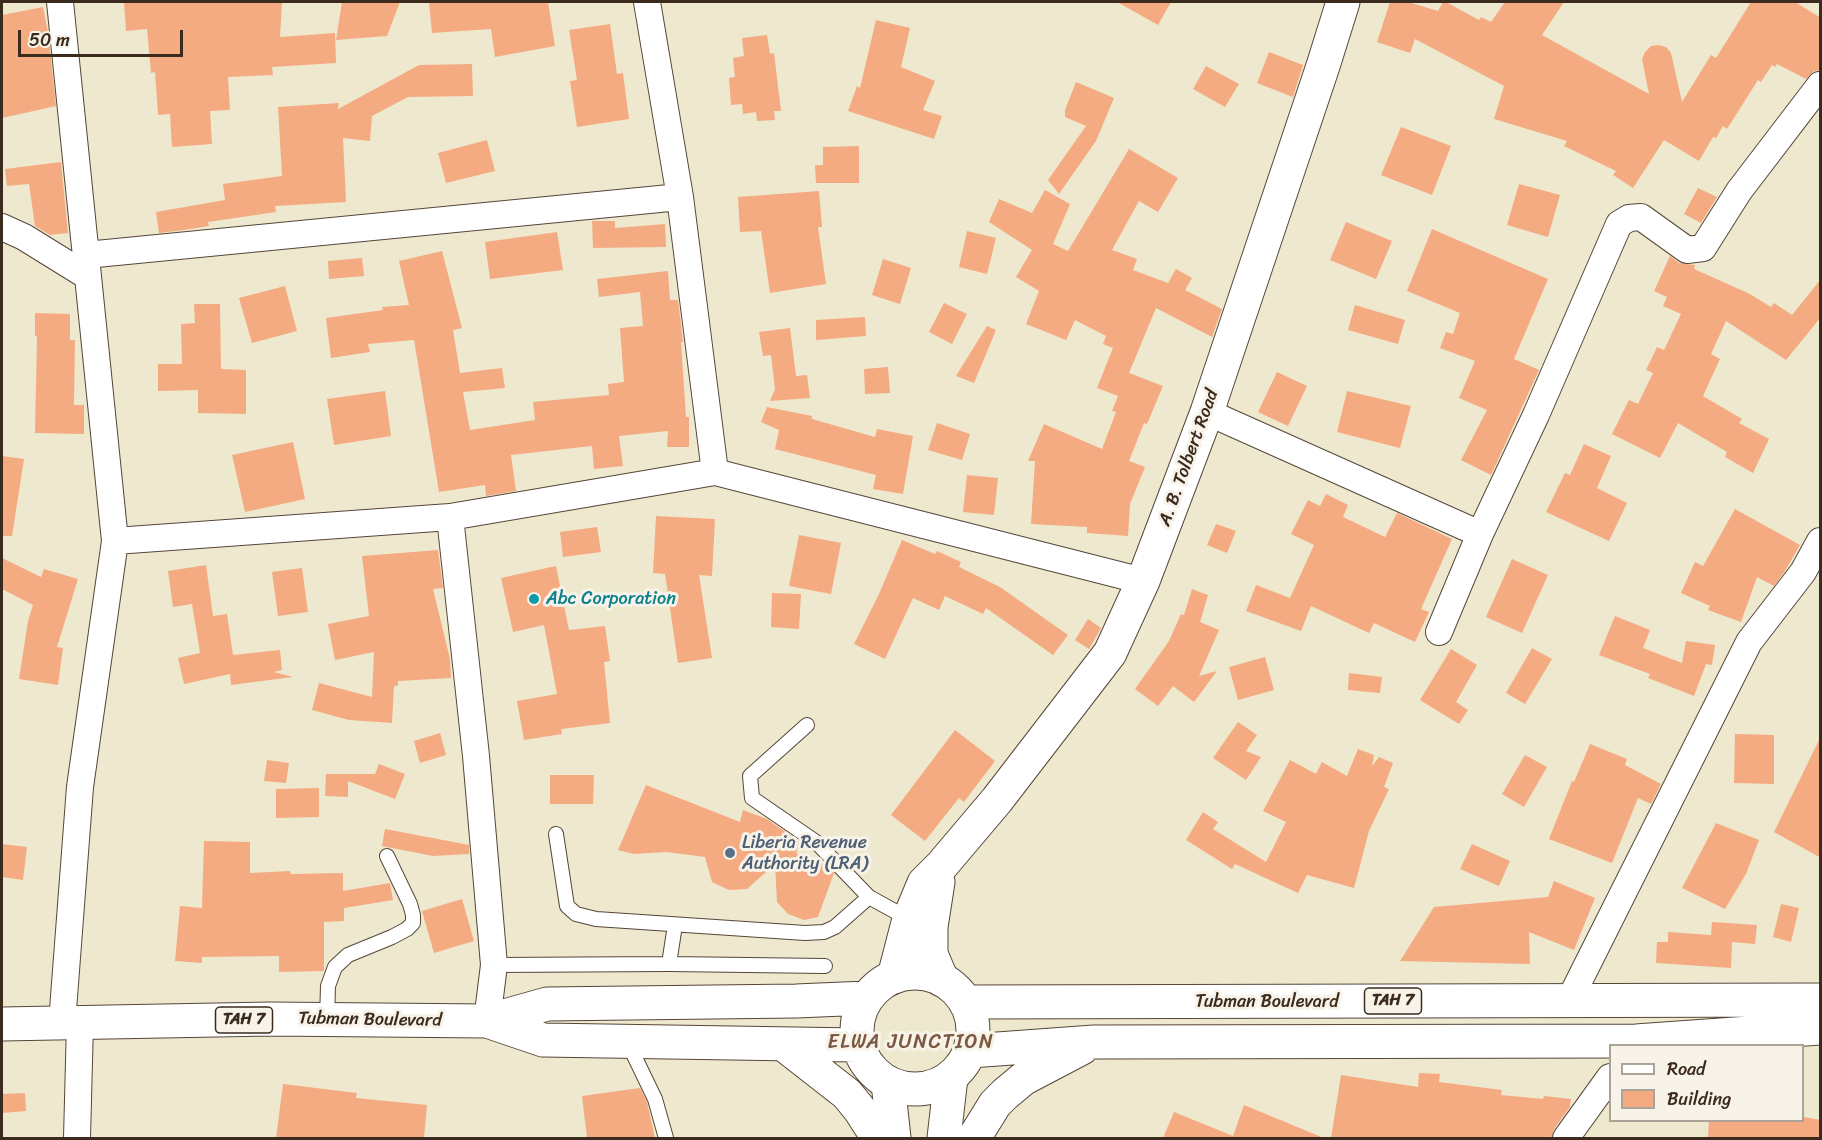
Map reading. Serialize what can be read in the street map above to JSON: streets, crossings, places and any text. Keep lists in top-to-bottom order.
{
  "streets": {
    "main road": ["A. B. Tolbert Road", "TAH 7", "Tubman Boulevard"]
  },
  "crossings": [
    ["A. B. Tolbert Road", "Tubman Boulevard"]
  ],
  "districts": ["ELWA JUNCTION"],
  "places": ["Abc Corporation", "Liberia Revenue Authority (LRA)"],
  "legend": ["Road", "Building"],
  "scale_bar": "50 m"
}
